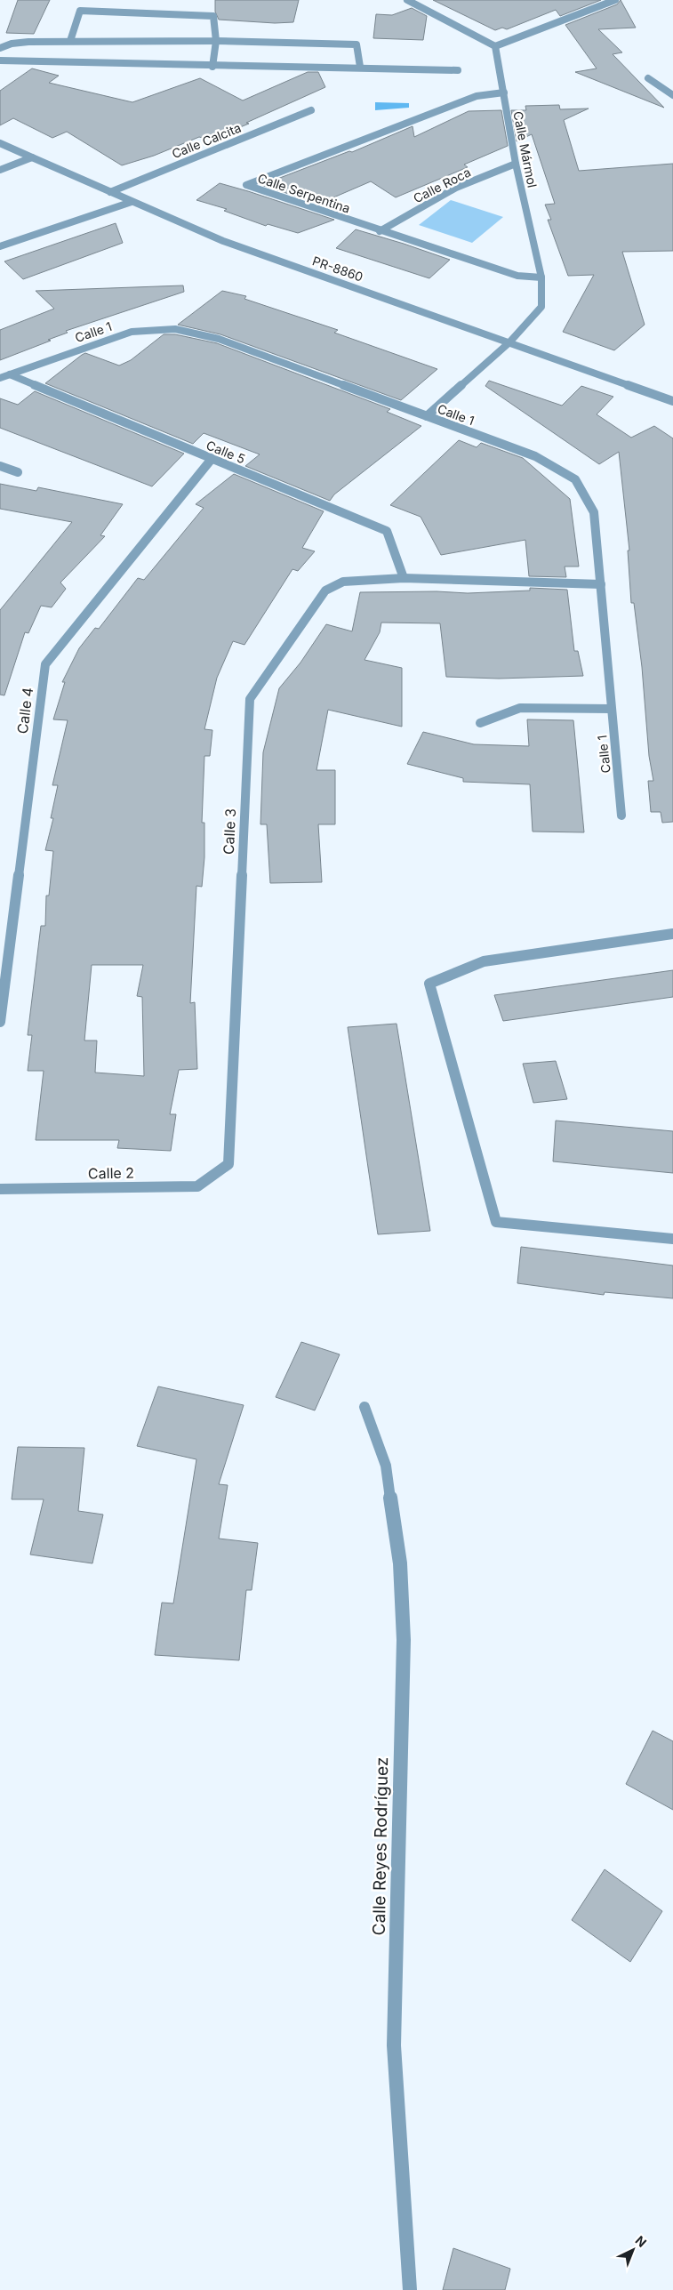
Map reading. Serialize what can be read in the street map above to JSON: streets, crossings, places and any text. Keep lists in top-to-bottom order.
{
  "streets": {
    "street": [
      "Calle Calcita",
      "Calle Mármol",
      "Calle Roca",
      "Calle Serpentina",
      "PR-8860",
      "Calle 1",
      "Calle 5",
      "Calle 4",
      "Calle 3",
      "Calle 2",
      "Calle Reyes Rodríguez"
    ]
  },
  "crossings": [
    ["Calle Calcita", "PR-8860"],
    ["Calle Mármol", "Calle Roca"],
    ["Calle Mármol", "Calle Serpentina"],
    ["Calle Mármol", "PR-8860"],
    ["Calle Mármol", "Calle 1"],
    ["Calle Roca", "Calle Serpentina"],
    ["Calle 1", "Calle 5"],
    ["Calle 5", "Calle 4"],
    ["Calle 5", "Calle 3"],
    ["Calle 3", "Calle 2"]
  ],
  "north": "top right"
}
